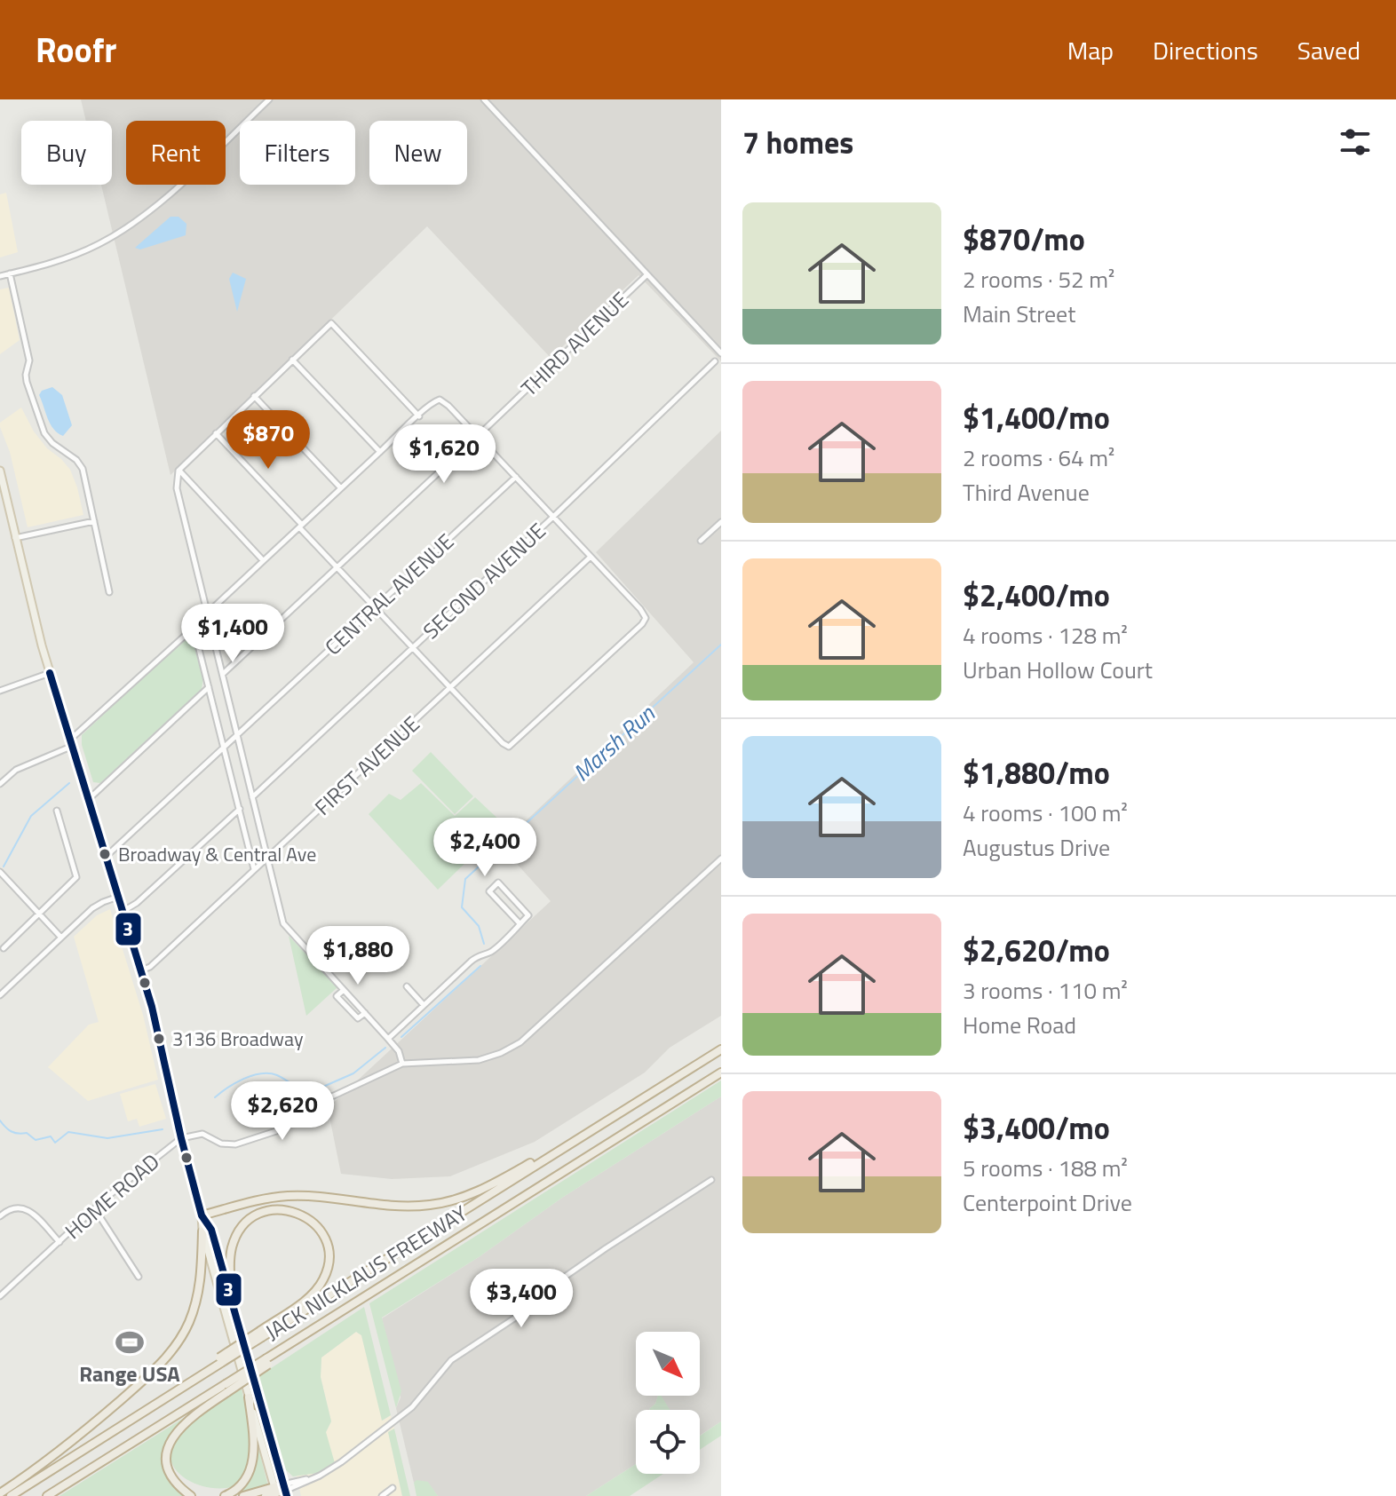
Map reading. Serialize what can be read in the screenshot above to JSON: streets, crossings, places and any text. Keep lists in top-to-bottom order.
{
  "streets": {
    "highway": ["JACK NICKLAUS FREEWAY"],
    "street": [
      "THIRD AVENUE",
      "SECOND AVENUE",
      "CENTRAL AVENUE",
      "FIRST AVENUE",
      "HOME ROAD"
    ]
  },
  "water": ["Marsh Run"],
  "places": {
    "other": ["Broadway & Central Ave", "3136 Broadway"],
    "sports": ["Range USA"]
  },
  "lines": ["transit line 3"],
  "north": "bottom right",
  "page": {
    "header": "Roofr",
    "nav": ["Map", "Directions", "Saved"],
    "heading": "7 homes",
    "chip": [
      "Buy",
      "Rent",
      "Filters",
      "New"
    ],
    "list": [
      {
        "name": "$870/mo",
        "note": "2 rooms · 52 m² · Main Street"
      },
      {
        "name": "$1,400/mo",
        "note": "2 rooms · 64 m² · Third Avenue"
      },
      {
        "name": "$2,400/mo",
        "note": "4 rooms · 128 m² · Urban Hollow Court"
      },
      {
        "name": "$1,880/mo",
        "note": "4 rooms · 100 m² · Augustus Drive"
      },
      {
        "name": "$2,620/mo",
        "note": "3 rooms · 110 m² · Home Road"
      },
      {
        "name": "$3,400/mo",
        "note": "5 rooms · 188 m² · Centerpoint Drive"
      }
    ],
    "price": [
      "$870",
      "$1,620",
      "$1,400",
      "$2,400",
      "$1,880",
      "$2,620",
      "$3,400"
    ]
  }
}
